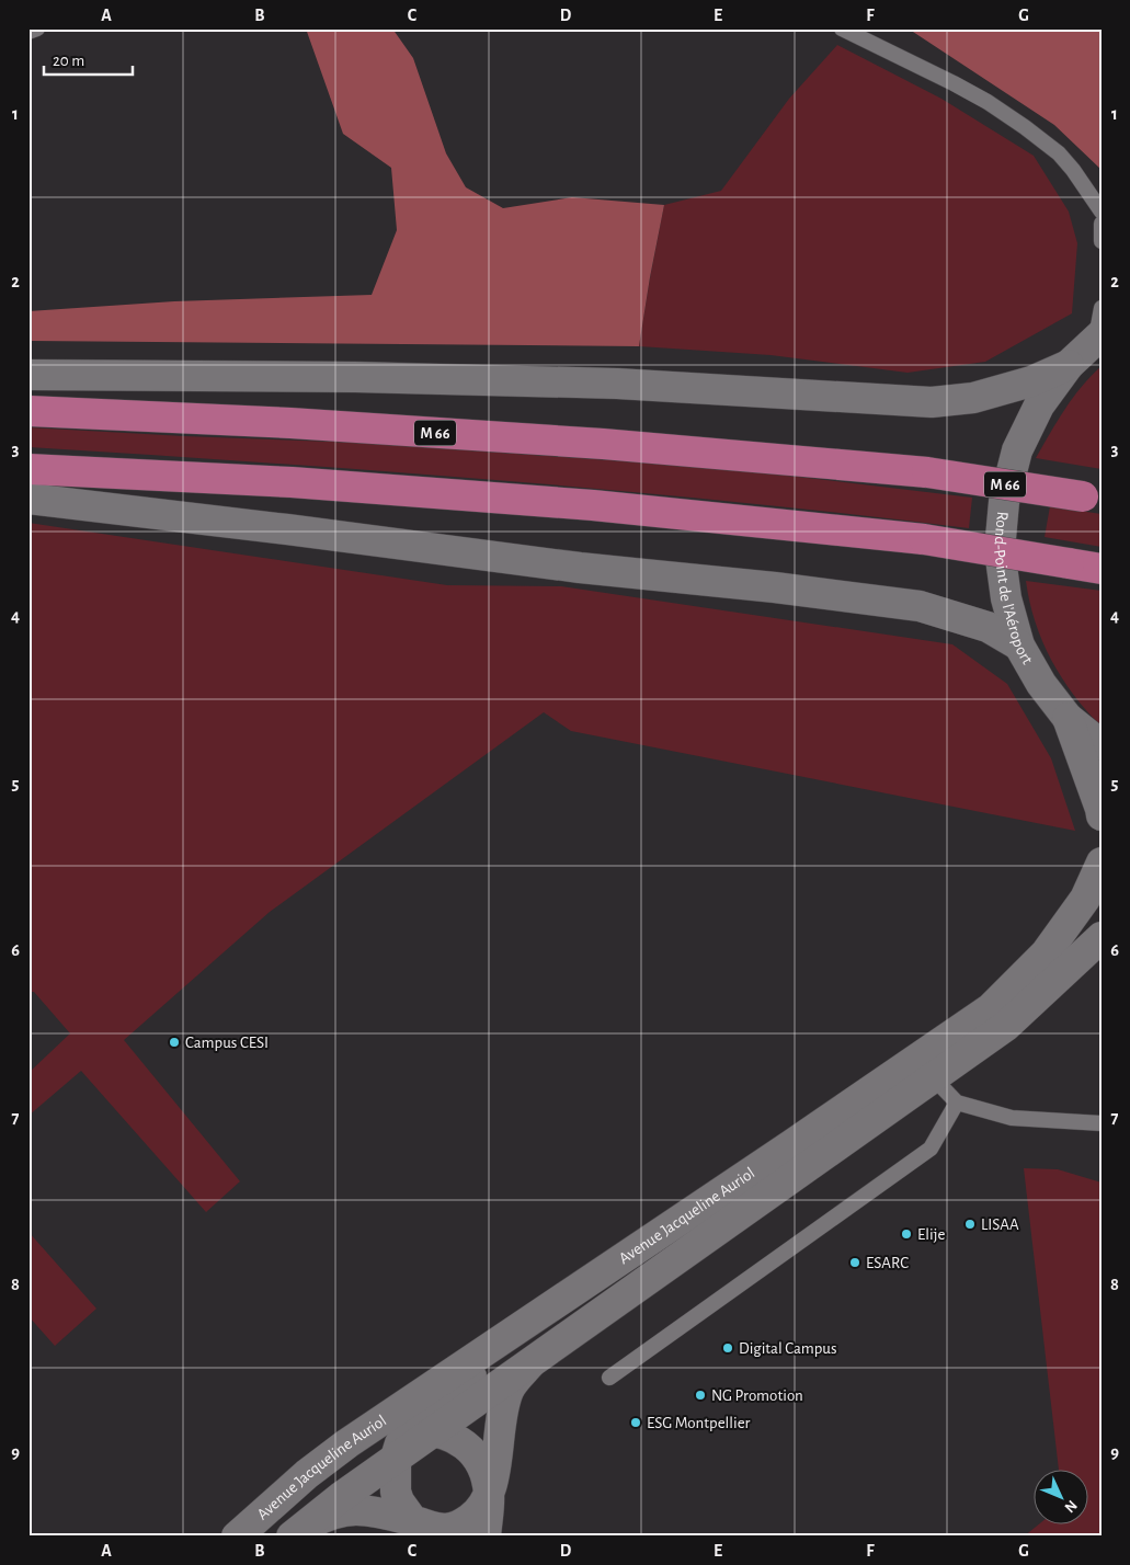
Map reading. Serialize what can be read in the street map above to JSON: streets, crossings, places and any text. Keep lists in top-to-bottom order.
{
  "streets": {
    "highway": ["M 66"],
    "main road": ["Rond-Point de l'Aéroport", "Avenue Jacqueline Auriol"]
  },
  "places": [
    "Campus CESI",
    "LISAA",
    "Elije",
    "ESARC",
    "Digital Campus",
    "NG Promotion",
    "ESG Montpellier"
  ],
  "scale_bar": "20 m",
  "north": "bottom right",
  "grid": {
    "columns": [
      "A",
      "B",
      "C",
      "D",
      "E",
      "F",
      "G"
    ],
    "rows": [
      "1",
      "2",
      "3",
      "4",
      "5",
      "6",
      "7",
      "8",
      "9"
    ]
  }
}
